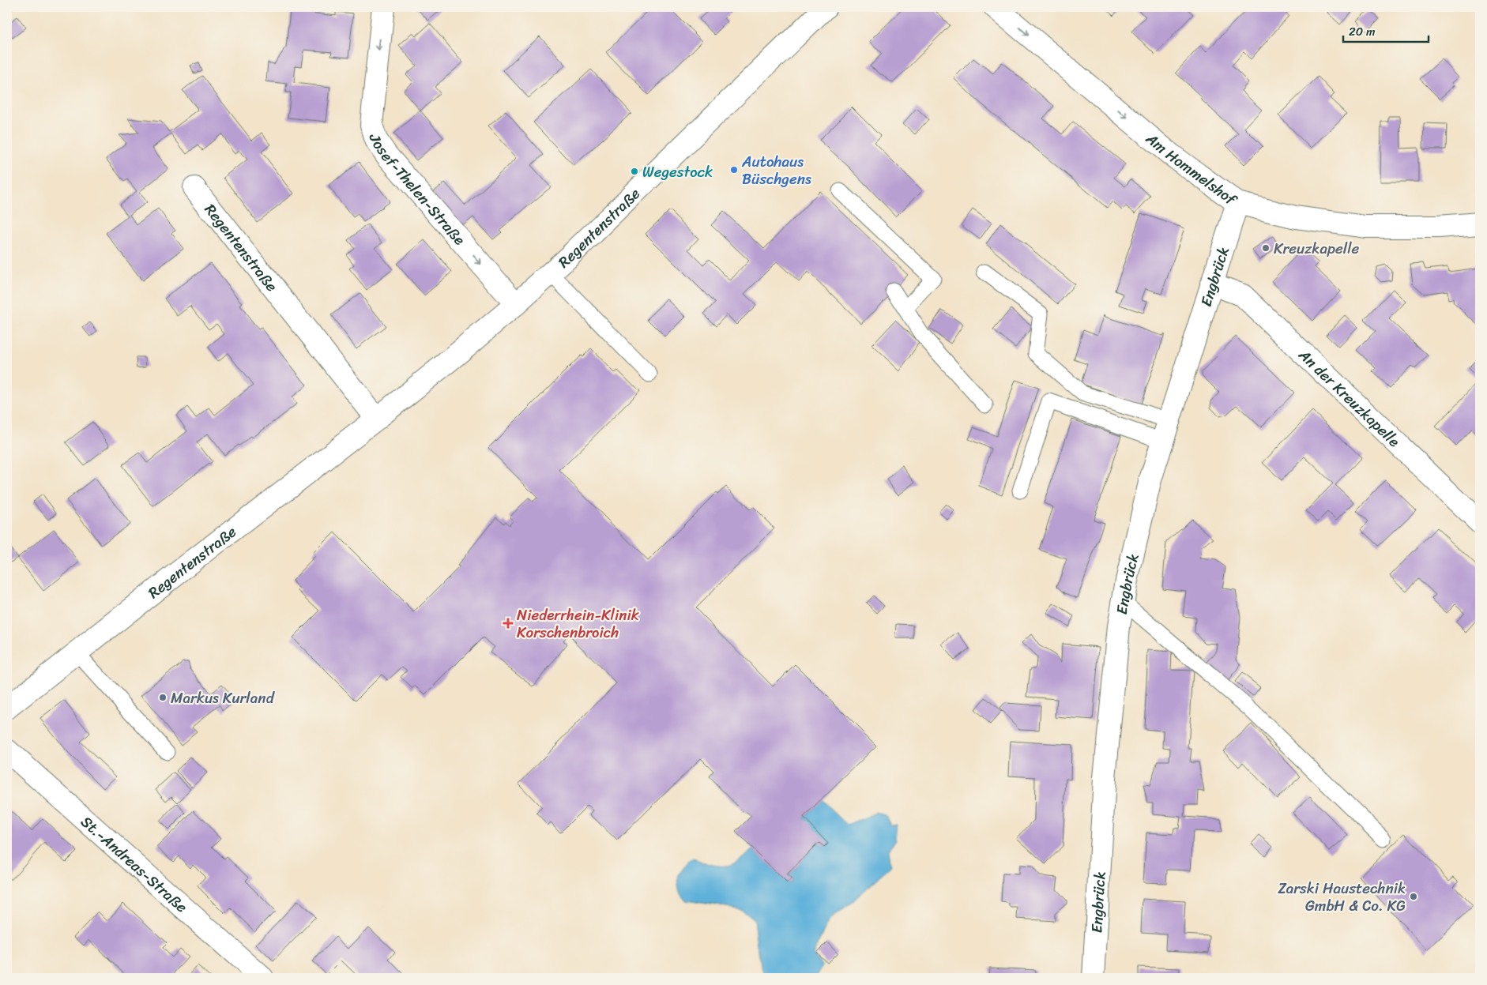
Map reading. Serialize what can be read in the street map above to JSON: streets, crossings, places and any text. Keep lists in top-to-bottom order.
{
  "streets": {
    "street": [
      "Am Hommelshof",
      "Josef-Thelen-Straße",
      "Regentenstraße",
      "Engbrück",
      "An der Kreuzkapelle",
      "St.-Andreas-Straße"
    ]
  },
  "crossings": [
    ["Am Hommelshof", "Engbrück"],
    ["Josef-Thelen-Straße", "Regentenstraße"],
    ["Engbrück", "An der Kreuzkapelle"]
  ],
  "one_way": ["Am Hommelshof", "Josef-Thelen-Straße"],
  "places": {
    "other": [
      "Autohaus Büschgens",
      "Wegestock",
      "Kreuzkapelle",
      "Markus Kurland",
      "Zarski Haustechnik GmbH & Co. KG"
    ],
    "health": ["Niederrhein-Klinik Korschenbroich"]
  },
  "scale_bar": "20 m"
}
